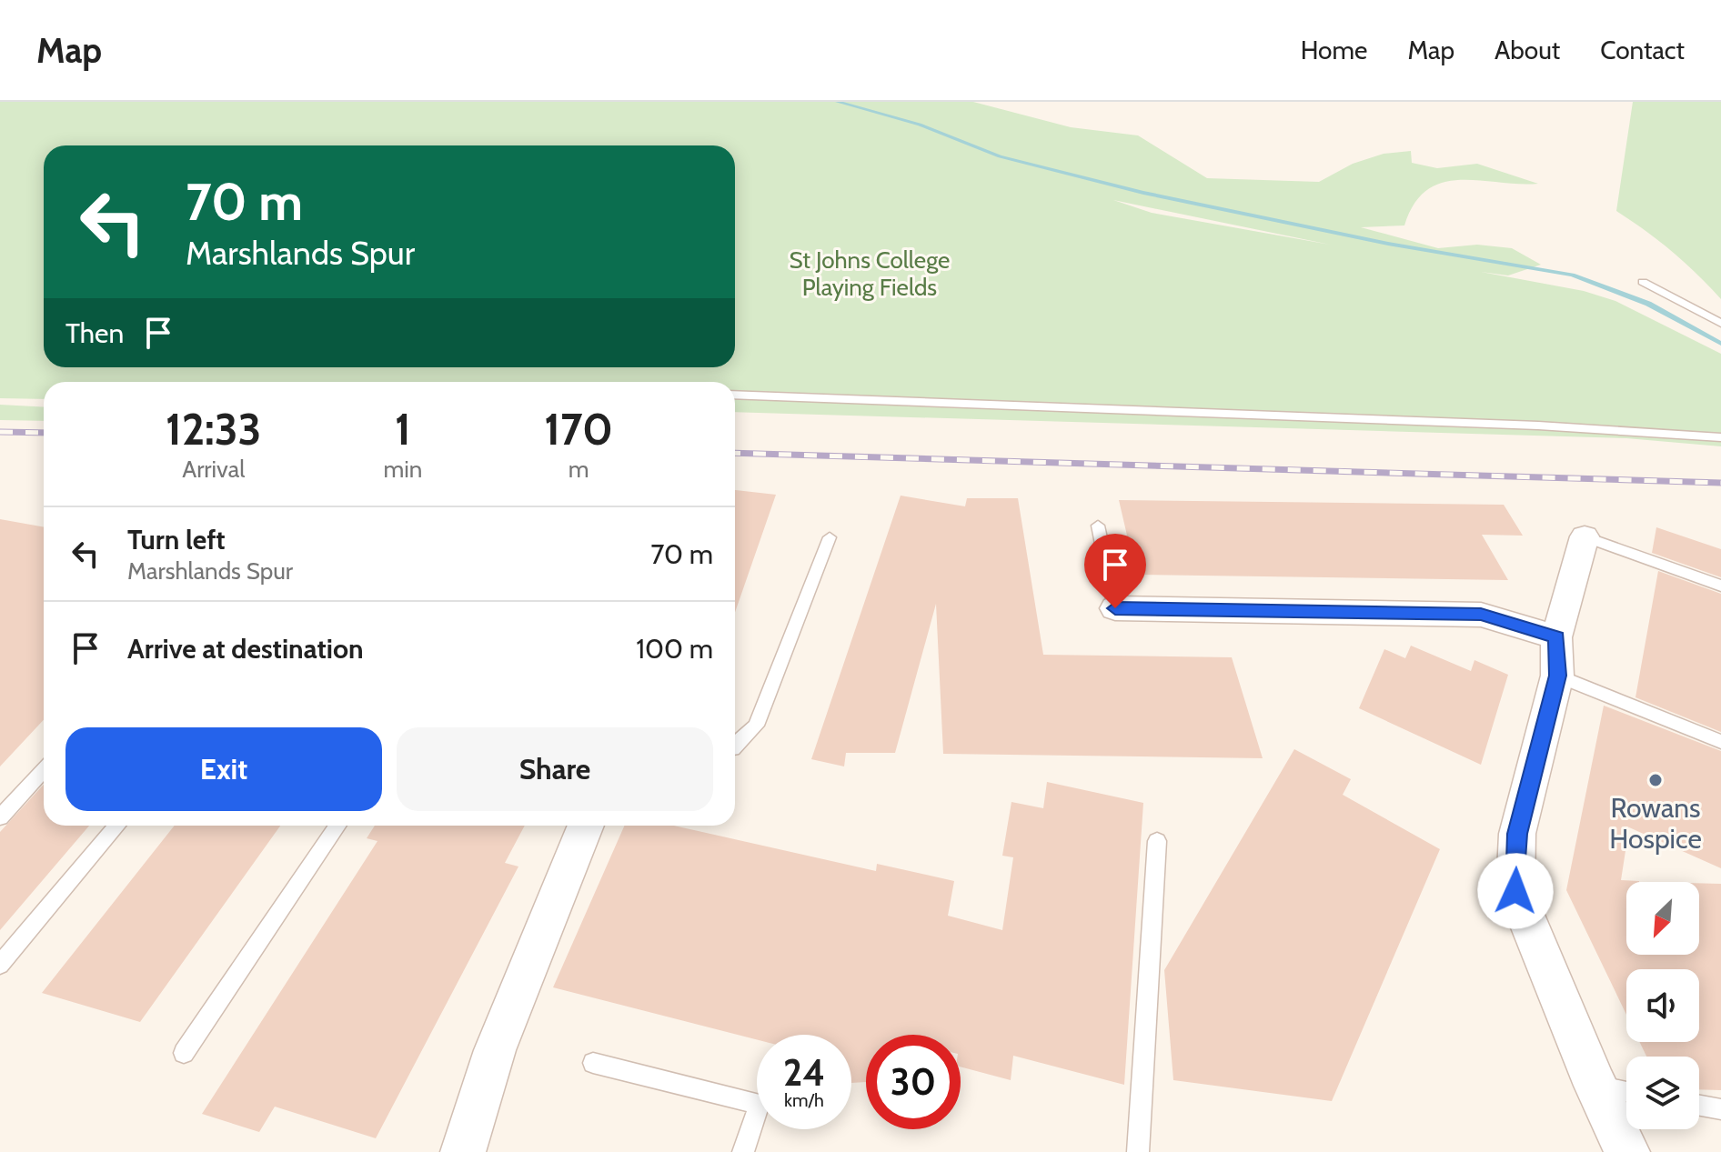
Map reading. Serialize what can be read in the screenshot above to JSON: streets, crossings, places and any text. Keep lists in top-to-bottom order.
{
  "parks": ["St Johns College Playing Fields"],
  "places": ["Rowans Hospice"],
  "north": "bottom left",
  "page": {
    "header": "Map",
    "nav": [
      "Home",
      "Map",
      "About",
      "Contact"
    ],
    "turn": ["70 m", "Marshlands Spur"],
    "then": "Then",
    "eta": [
      "12:33",
      "Arrival",
      "1",
      "min",
      "170",
      "m"
    ],
    "list": [
      {
        "name": "Turn left",
        "note": "Marshlands Spur",
        "value": "70 m"
      },
      {
        "name": "Arrive at destination",
        "value": "100 m"
      }
    ],
    "buttons": ["Exit", "Share"],
    "speed": "24 km/h",
    "limit": "30"
  }
}
